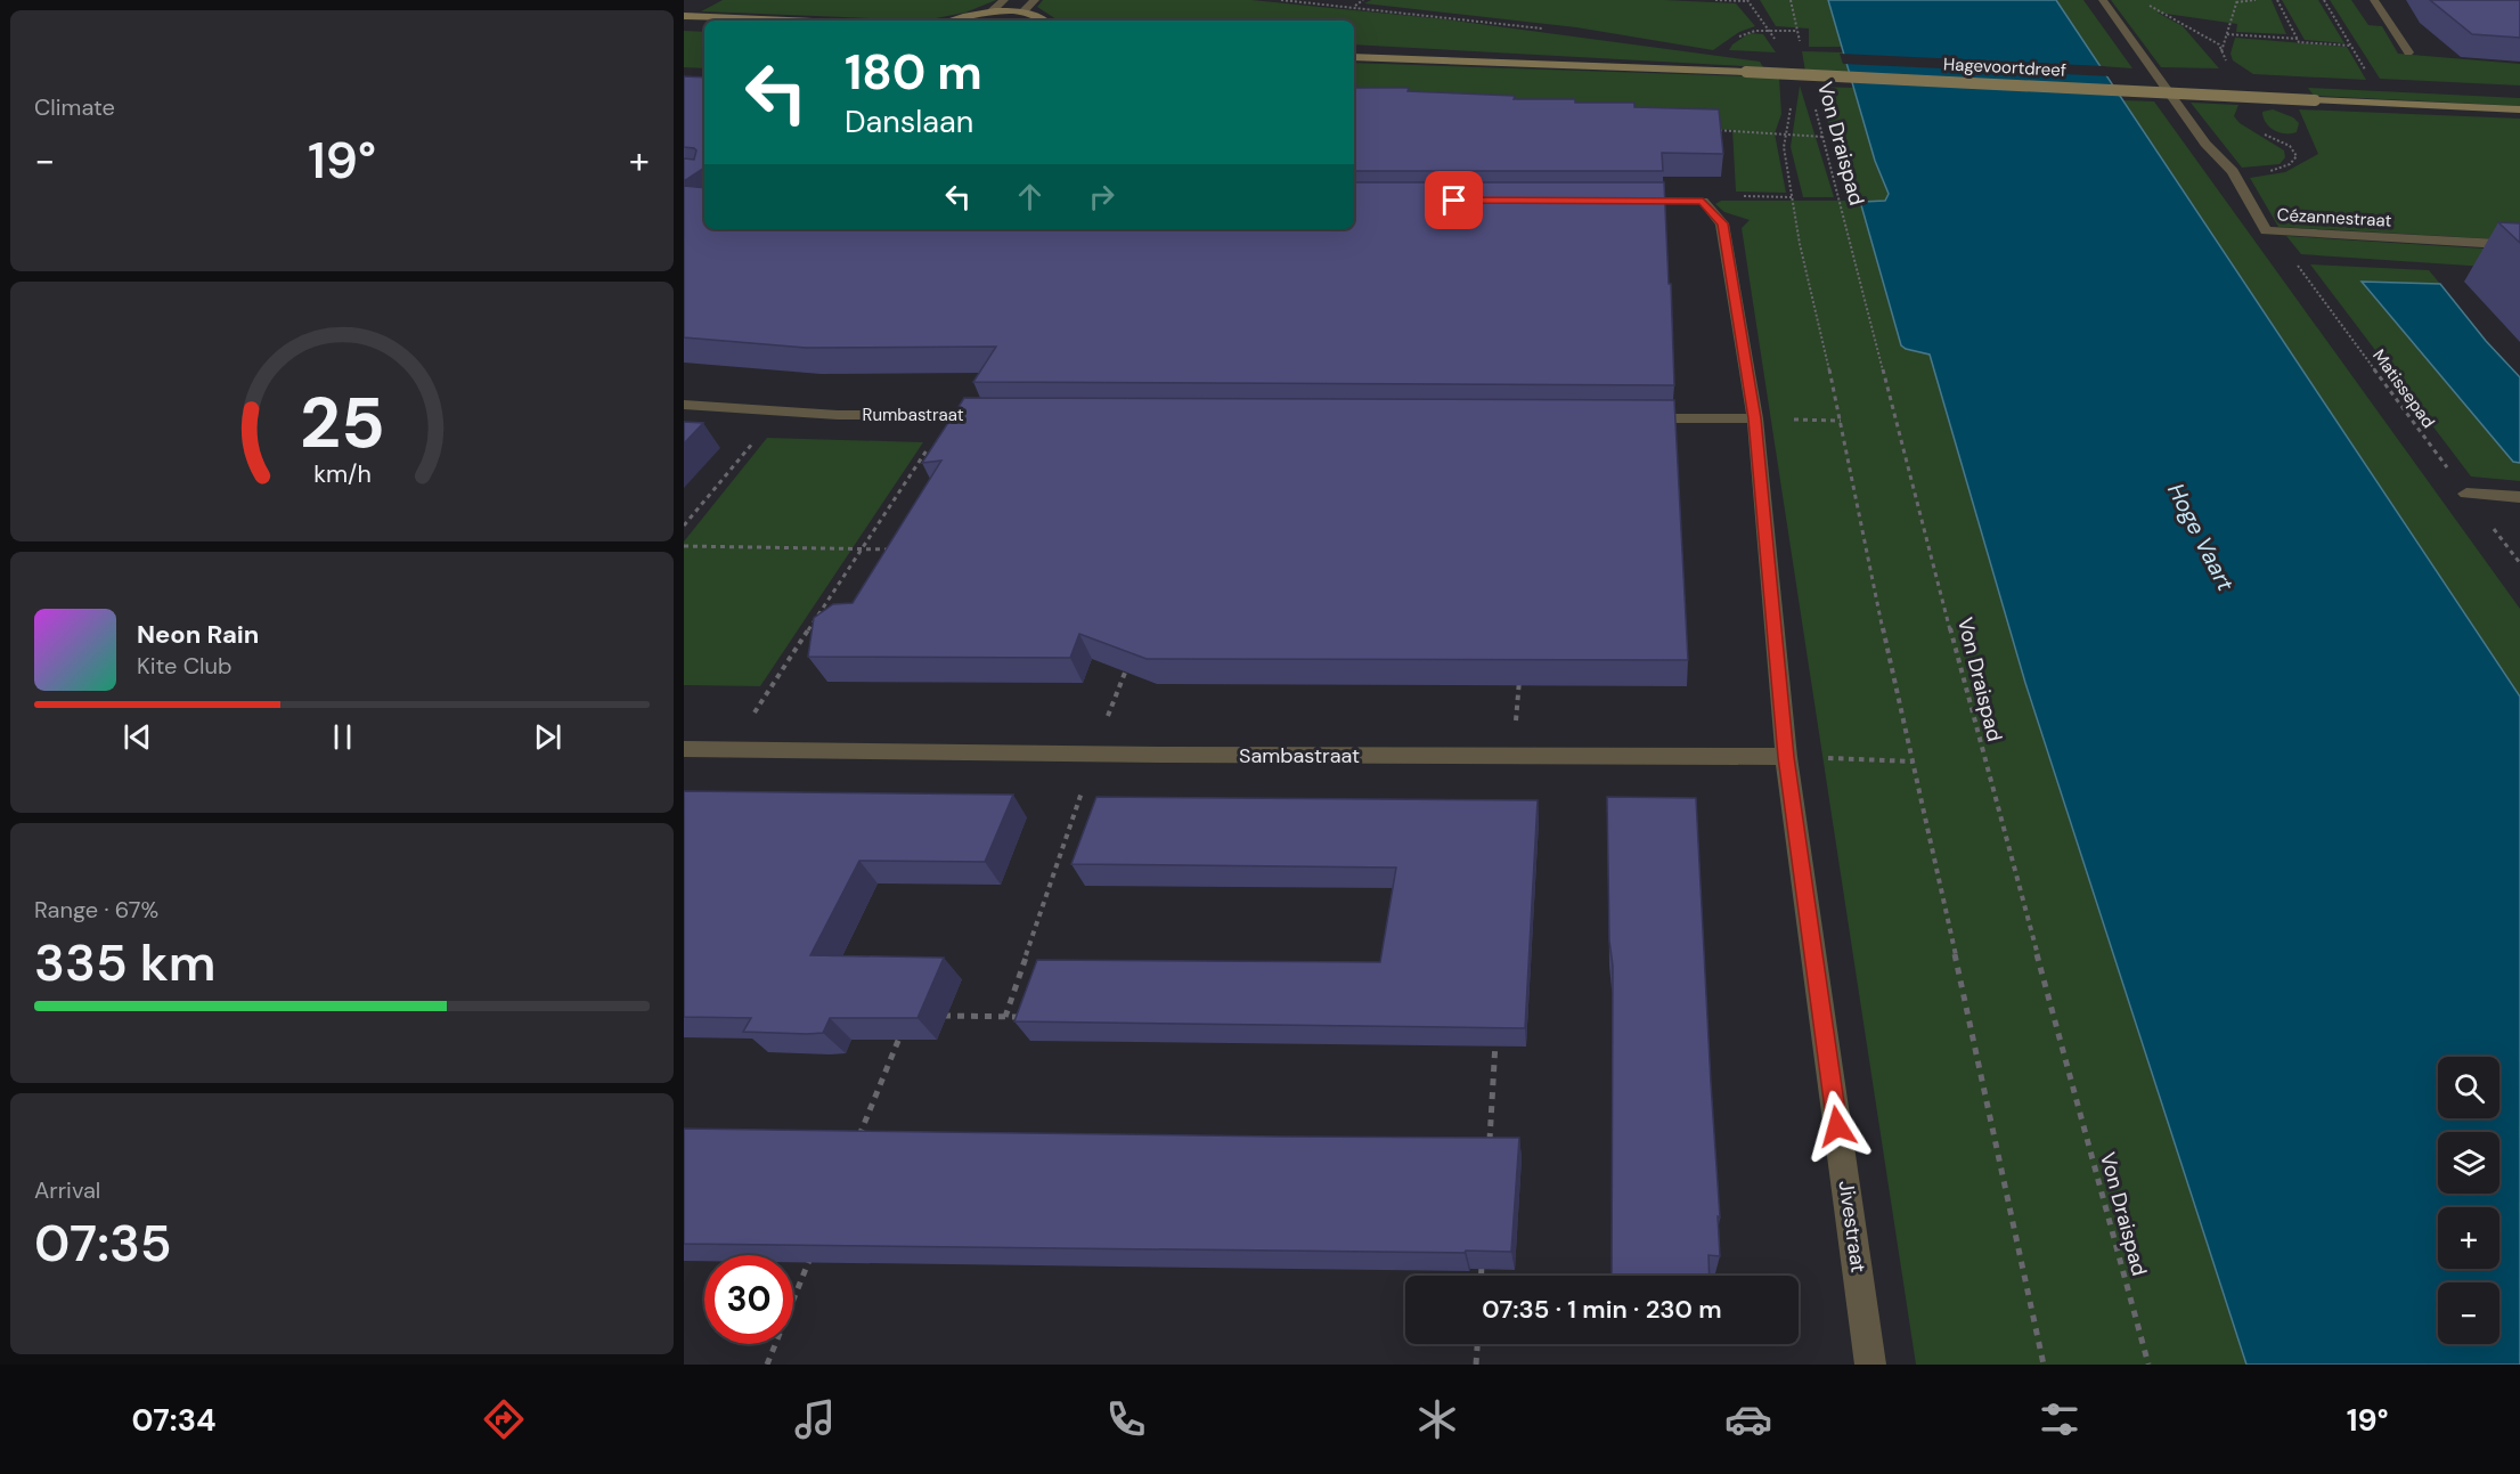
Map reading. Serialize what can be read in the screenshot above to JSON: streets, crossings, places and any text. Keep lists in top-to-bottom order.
{
  "streets": {
    "main road": ["Hagevoortdreef"],
    "street": [
      "Cézannestraat",
      "Rumbastraat",
      "Sambastraat",
      "Jivestraat"
    ],
    "path": ["Von Draispad", "Matissepad"]
  },
  "crossings": [
    ["Cézannestraat", "Matissepad"],
    ["Sambastraat", "Jivestraat"]
  ],
  "water": ["Hoge Vaart"],
  "page": {
    "tile": [
      "Climate",
      ["Range · 67%", "335 km"],
      ["Arrival", "07:35"]
    ],
    "turn": ["180 m", "Danslaan"],
    "heat": ["−", "19°", "+"],
    "song": ["Neon Rain", "Kite Club"],
    "map_buttons": ["+", "−"],
    "limit": "30",
    "trip": "07:35 · 1 min · 230 m",
    "tabs": ["07:34", "19°"],
    "gauge": ["25", "km/h"]
  }
}
